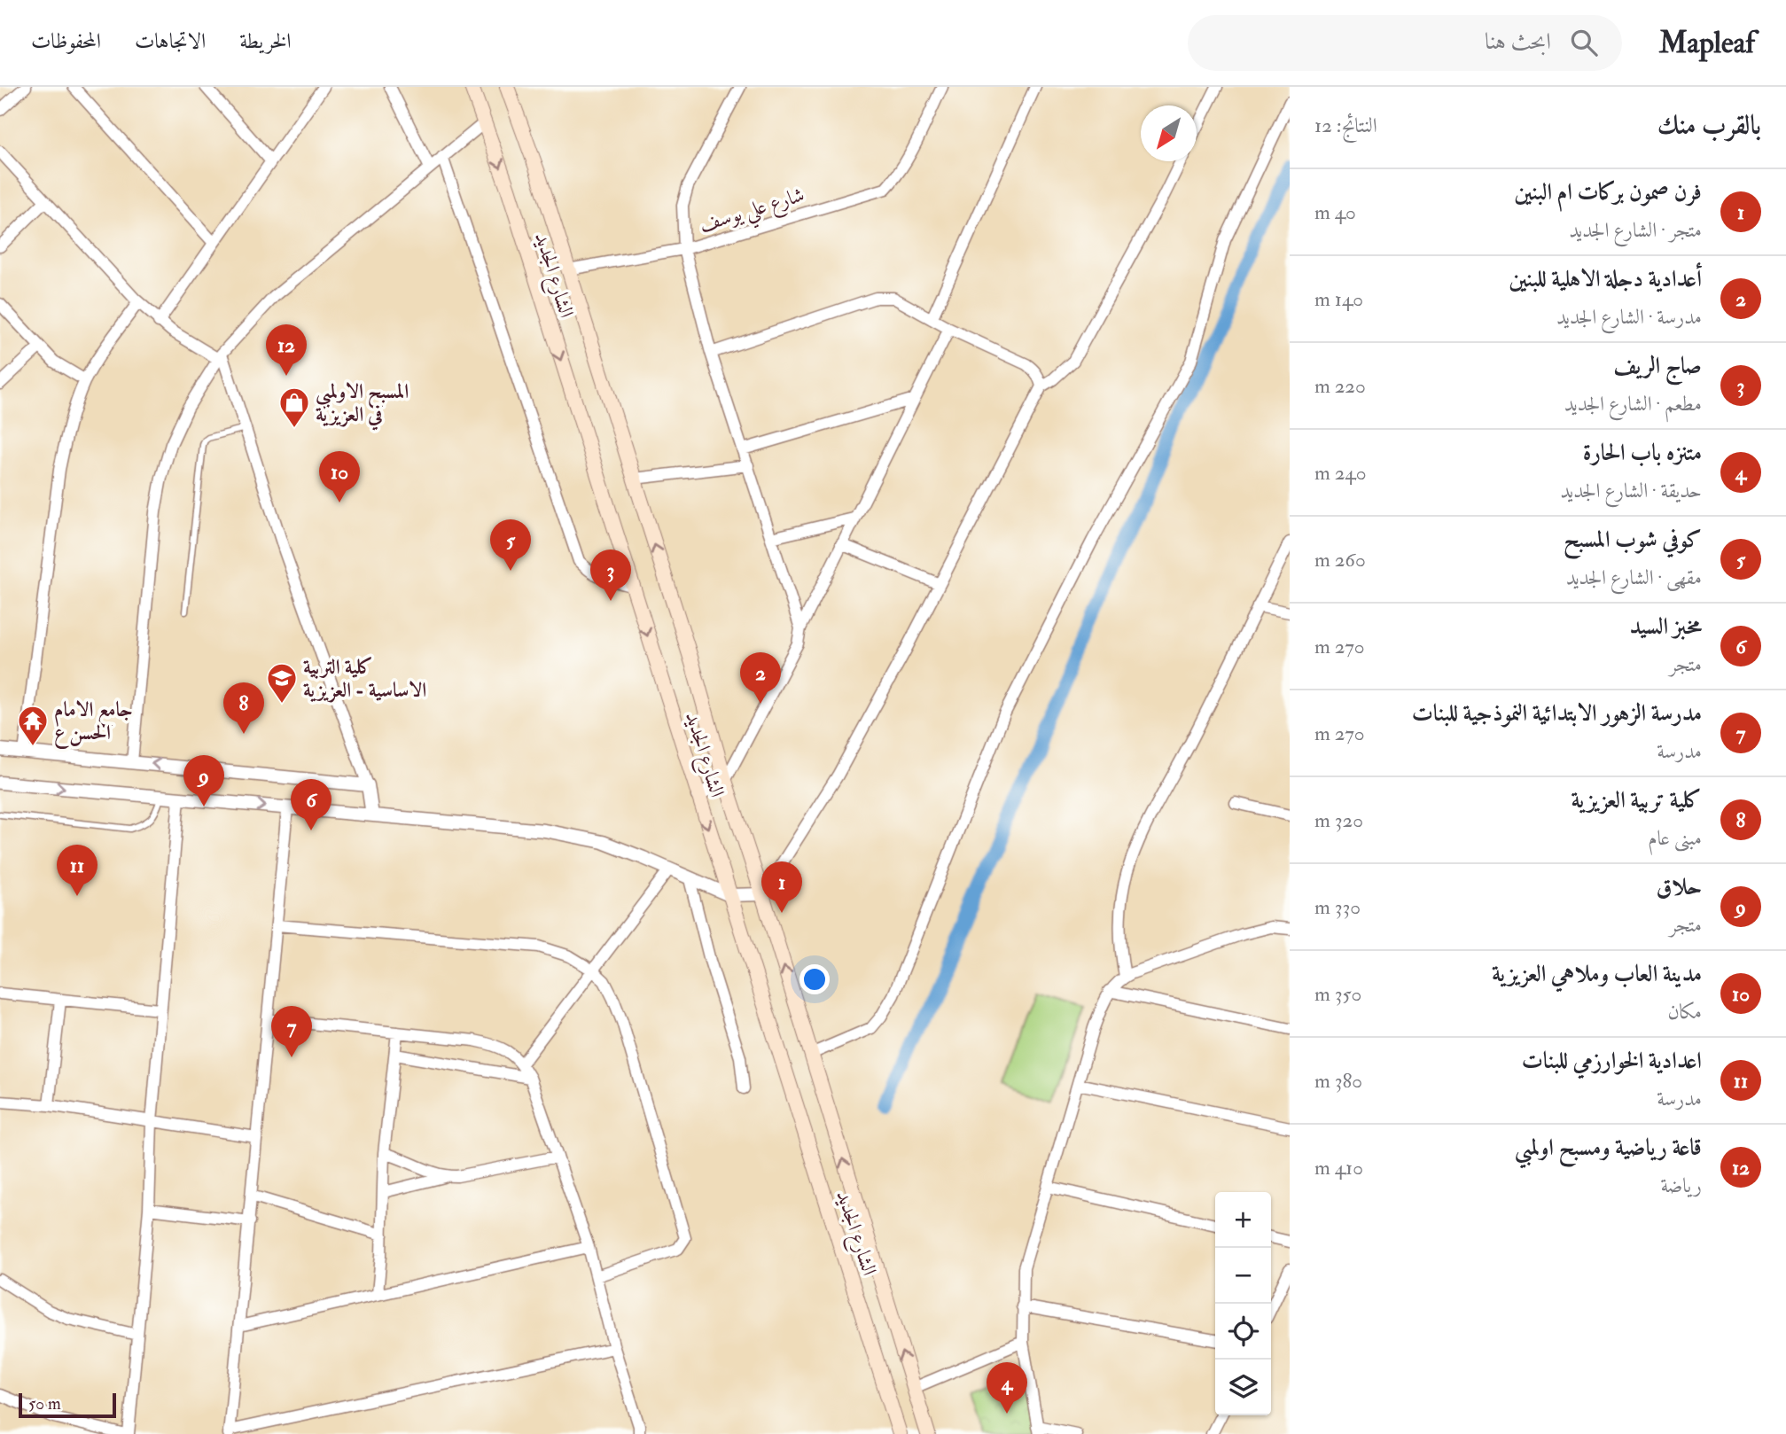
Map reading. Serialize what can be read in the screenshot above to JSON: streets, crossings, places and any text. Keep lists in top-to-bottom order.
{
  "streets": {
    "main road": ["الشارع الجديد"],
    "street": ["شارع علي يوسف"]
  },
  "places": {
    "shop": ["المسبح الاولمبي في العزيزية"],
    "school or university": ["كلية التربية الاساسية - العزيزية"],
    "temple": ["جامع الامام الحسن ع"]
  },
  "scale_bar": "50 m",
  "north": "bottom left",
  "page": {
    "header": "Mapleaf",
    "search": "ابحث هنا",
    "nav": ["الخريطة", "الاتجاهات", "المحفوظات"],
    "heading": ["بالقرب منك", "النتائج: 12"],
    "list": [
      {
        "mark": "1",
        "name": "فرن صمون بركات ام البنين",
        "note": "متجر · الشارع الجديد",
        "value": "40 m"
      },
      {
        "mark": "2",
        "name": "أعدادية دجلة الاهلية للبنين",
        "note": "مدرسة · الشارع الجديد",
        "value": "140 m"
      },
      {
        "mark": "3",
        "name": "صاج الريف",
        "note": "مطعم · الشارع الجديد",
        "value": "220 m"
      },
      {
        "mark": "4",
        "name": "متنزه باب الحارة",
        "note": "حديقة · الشارع الجديد",
        "value": "240 m"
      },
      {
        "mark": "5",
        "name": "كوفي شوب المسبح",
        "note": "مقهى · الشارع الجديد",
        "value": "260 m"
      },
      {
        "mark": "6",
        "name": "مخبز السيد",
        "note": "متجر",
        "value": "270 m"
      },
      {
        "mark": "7",
        "name": "مدرسة الزهور الابتدائية النموذجية للبنات",
        "note": "مدرسة",
        "value": "270 m"
      },
      {
        "mark": "8",
        "name": "كلية تربية العزيزية",
        "note": "مبنى عام",
        "value": "320 m"
      },
      {
        "mark": "9",
        "name": "حلاق",
        "note": "متجر",
        "value": "330 m"
      },
      {
        "mark": "10",
        "name": "مدينة العاب وملاهي العزيزية",
        "note": "مكان",
        "value": "350 m"
      },
      {
        "mark": "11",
        "name": "اعدادية الخوارزمي للبنات",
        "note": "مدرسة",
        "value": "380 m"
      },
      {
        "mark": "12",
        "name": "قاعة رياضية ومسبح اولمبي",
        "note": "رياضة",
        "value": "410 m"
      }
    ],
    "pins": [
      "12",
      "10",
      "5",
      "3",
      "2",
      "8",
      "9",
      "6",
      "11",
      "1",
      "7",
      "4"
    ],
    "map_buttons": ["+", "−"],
    "scale": "50 m"
  }
}
